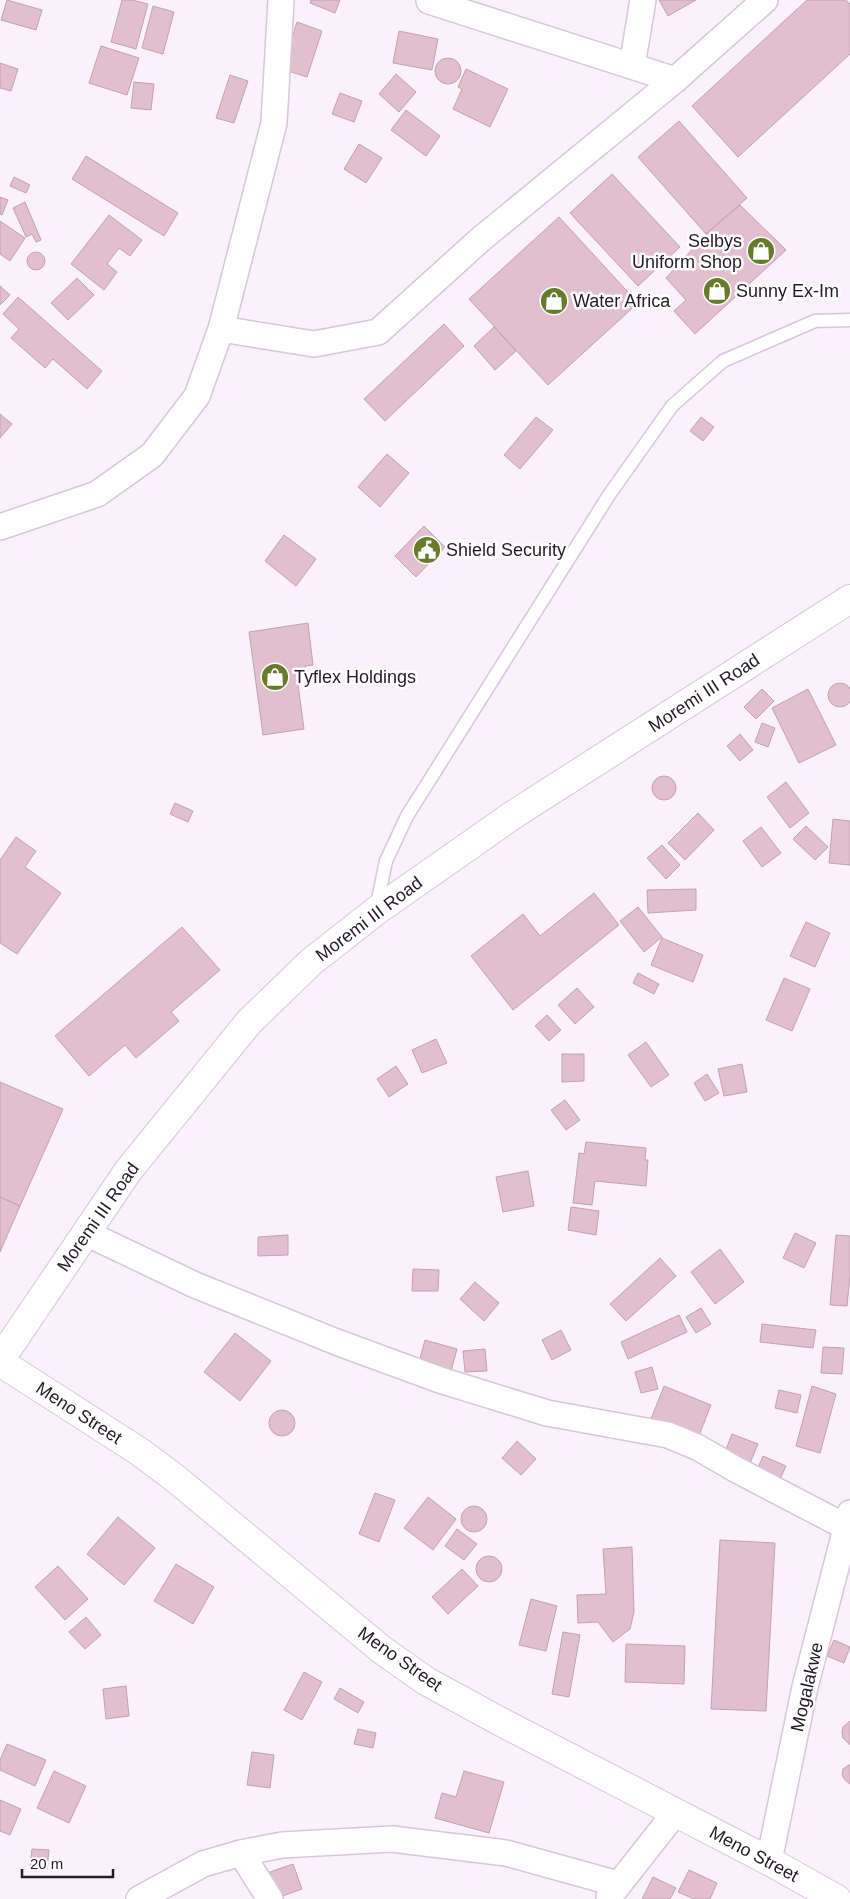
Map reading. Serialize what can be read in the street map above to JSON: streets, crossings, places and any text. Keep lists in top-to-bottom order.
{
  "streets": {
    "street": ["Moremi III Road", "Meno Street", "Mogalakwe"]
  },
  "crossings": [
    ["Moremi III Road", "Meno Street"],
    ["Meno Street", "Mogalakwe"]
  ],
  "places": {
    "shop": [
      "Selbys Uniform Shop",
      "Sunny Ex-Im",
      "Water Africa",
      "Tyflex Holdings"
    ],
    "public building": ["Shield Security"]
  },
  "scale_bar": "20 m"
}
